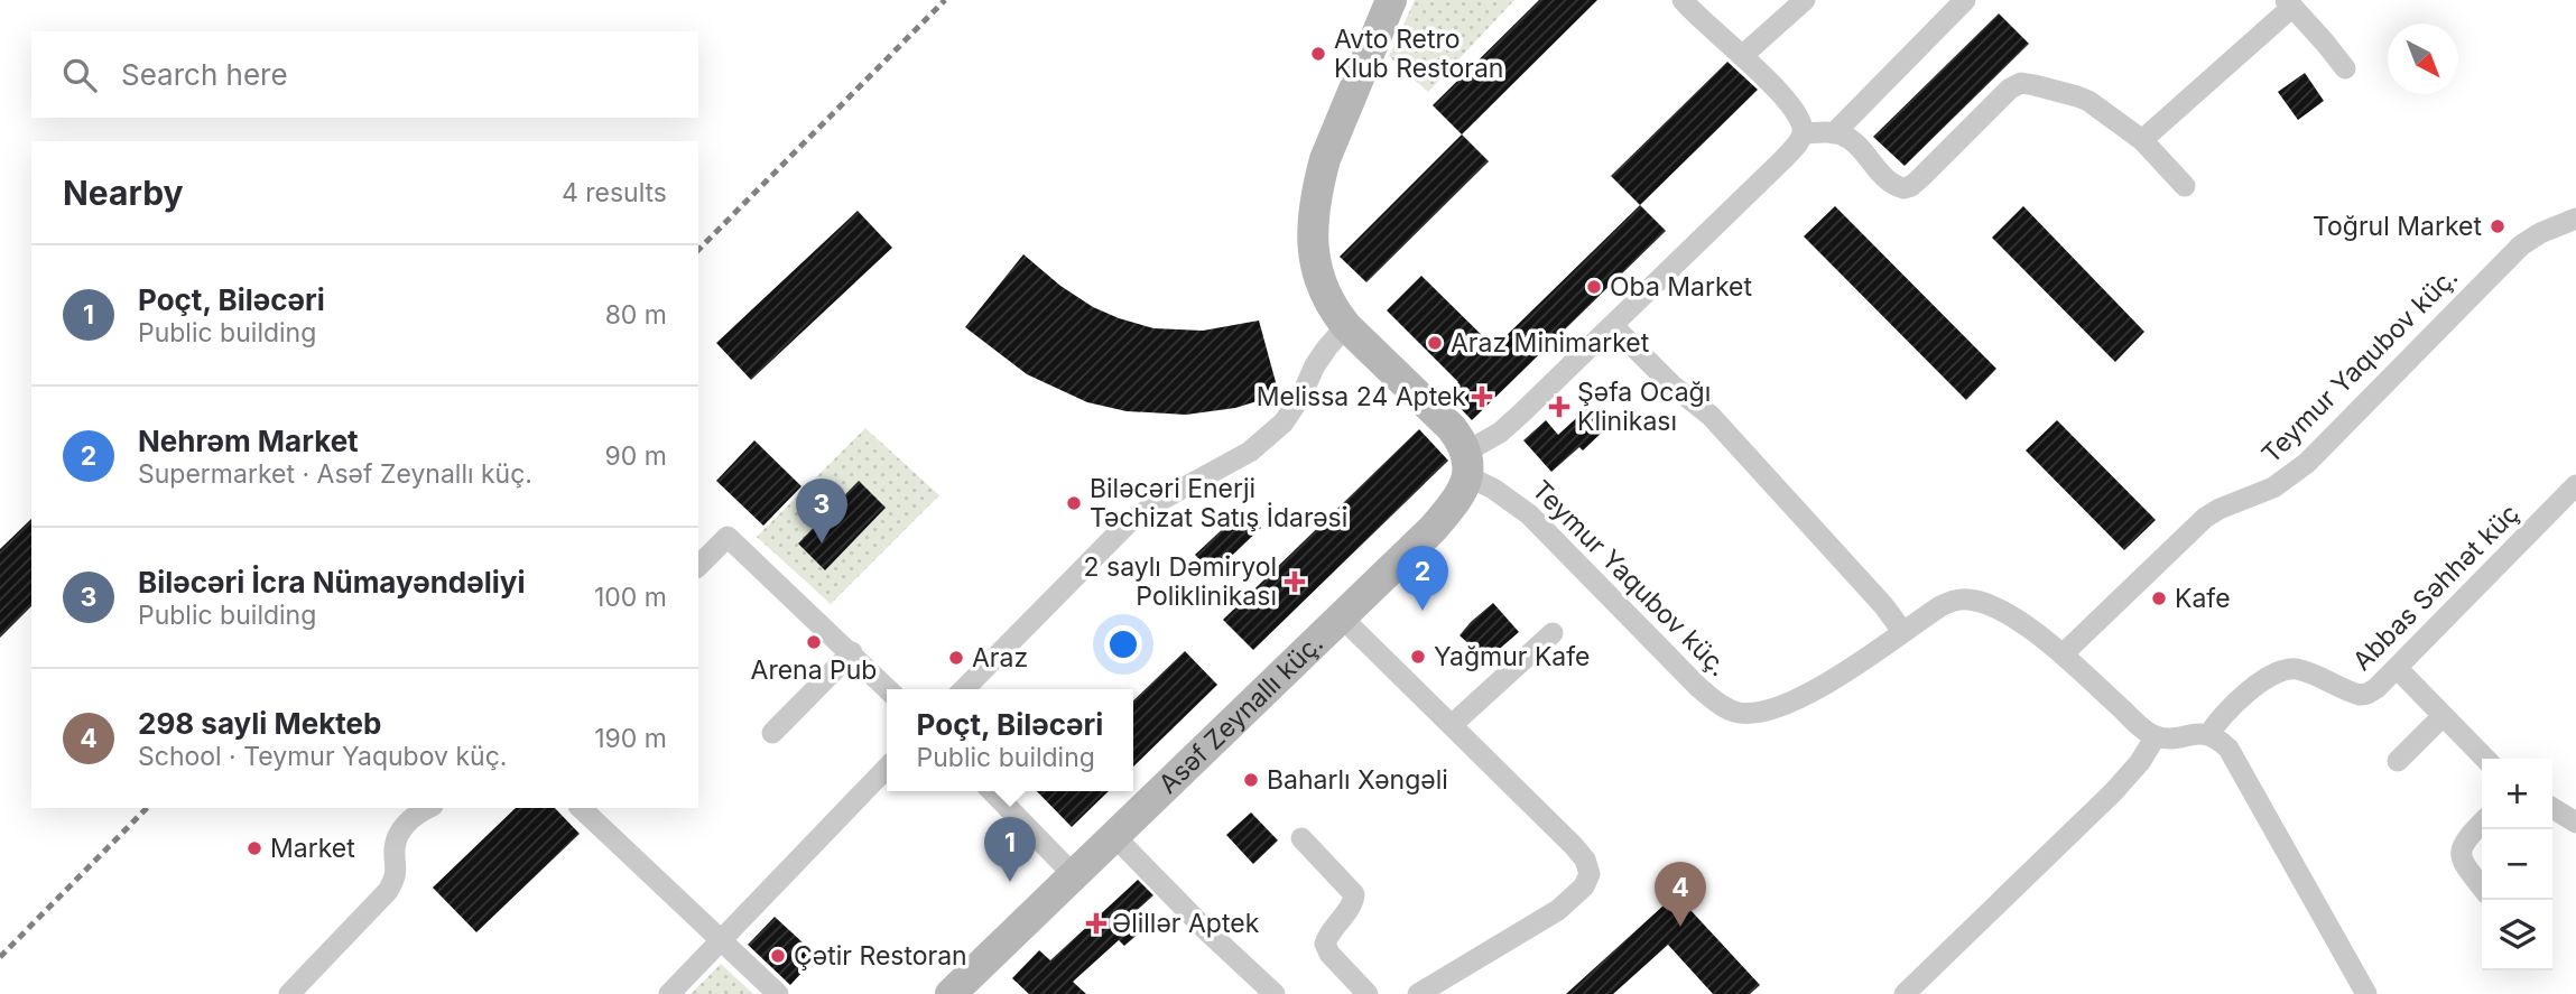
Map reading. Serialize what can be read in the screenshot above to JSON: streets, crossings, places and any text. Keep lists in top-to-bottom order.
{
  "streets": {
    "main road": ["Asəf Zeynallı küç."],
    "street": ["Teymur Yaqubov küç.", "Abbas Səhhət küç"]
  },
  "crossings": [
    ["Teymur Yaqubov küç.", "Asəf Zeynallı küç."]
  ],
  "places": {
    "other": [
      "Avto Retro Klub Restoran",
      "Toğrul Market",
      "Oba Market",
      "Araz Minimarket",
      "Biləcəri Enerji Təchizat Satış İdarəsi",
      "Kafe",
      "Arena Pub",
      "Yağmur Kafe",
      "Araz",
      "Baharlı Xəngəli",
      "Market",
      "Çətir Restoran"
    ],
    "health": [
      "Melissa 24 Aptek",
      "Şəfa Ocağı Klinikası",
      "2 saylı Dəmiryol Poliklinikası",
      "Əlillər Aptek"
    ]
  },
  "north": "bottom right",
  "page": {
    "search": "Search here",
    "heading": ["Nearby", "4 results"],
    "list": [
      {
        "mark": "1",
        "name": "Poçt, Biləcəri",
        "note": "Public building",
        "value": "80 m"
      },
      {
        "mark": "2",
        "name": "Nehrəm Market",
        "note": "Supermarket · Asəf Zeynallı küç.",
        "value": "90 m"
      },
      {
        "mark": "3",
        "name": "Biləcəri İcra Nümayəndəliyi",
        "note": "Public building",
        "value": "100 m"
      },
      {
        "mark": "4",
        "name": "298 sayli Mekteb",
        "note": "School · Teymur Yaqubov küç.",
        "value": "190 m"
      }
    ],
    "pins": [
      "3",
      "2",
      "1",
      "4"
    ],
    "popup": ["Poçt, Biləcəri", "Public building"],
    "map_buttons": ["+", "−"]
  }
}
